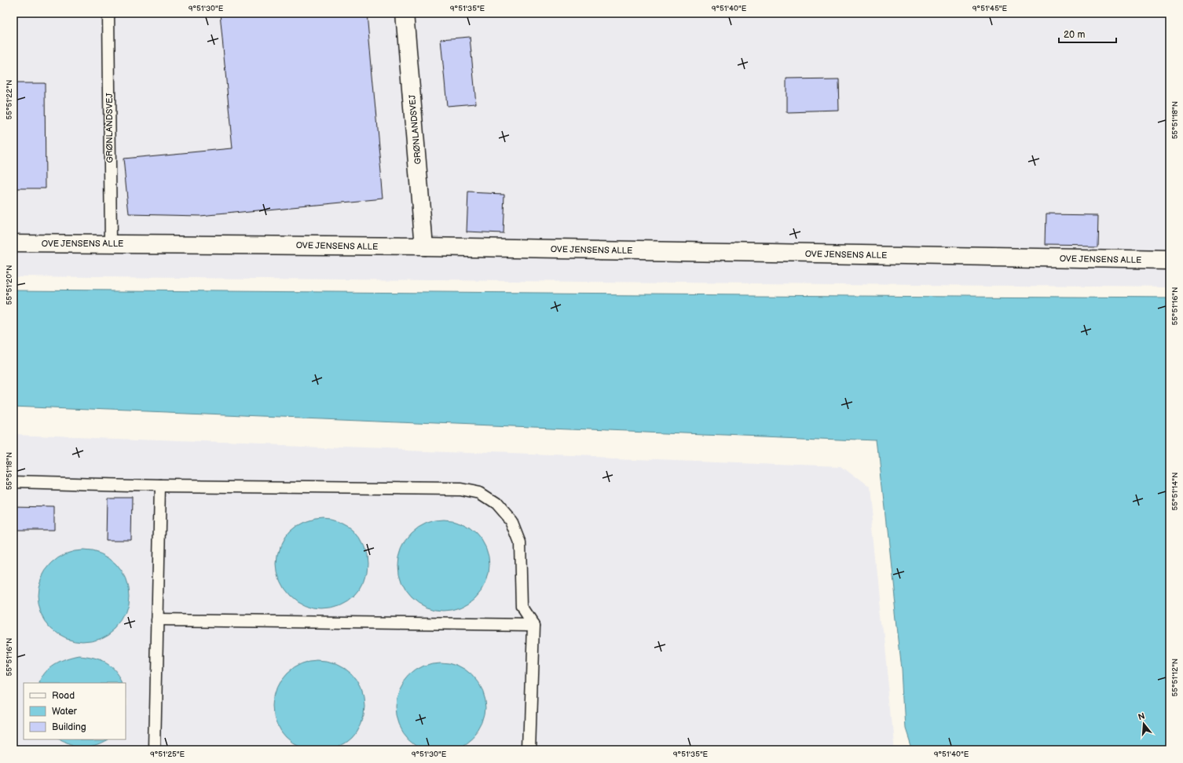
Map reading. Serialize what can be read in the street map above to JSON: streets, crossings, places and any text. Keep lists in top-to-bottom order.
{
  "streets": {
    "street": ["GRØNLANDSVEJ", "OVE JENSENS ALLE"]
  },
  "crossings": [
    ["GRØNLANDSVEJ", "OVE JENSENS ALLE"]
  ],
  "legend": ["Road", "Water", "Building"],
  "scale_bar": "20 m",
  "north": "top",
  "coordinates": [
    "9°51'30\"E",
    "9°51'35\"E",
    "9°51'40\"E",
    "9°51'45\"E",
    "55°51'22\"N",
    "55°51'18\"N",
    "55°51'20\"N",
    "55°51'16\"N",
    "55°51'14\"N",
    "55°51'12\"N",
    "9°51'25\"E"
  ]
}
